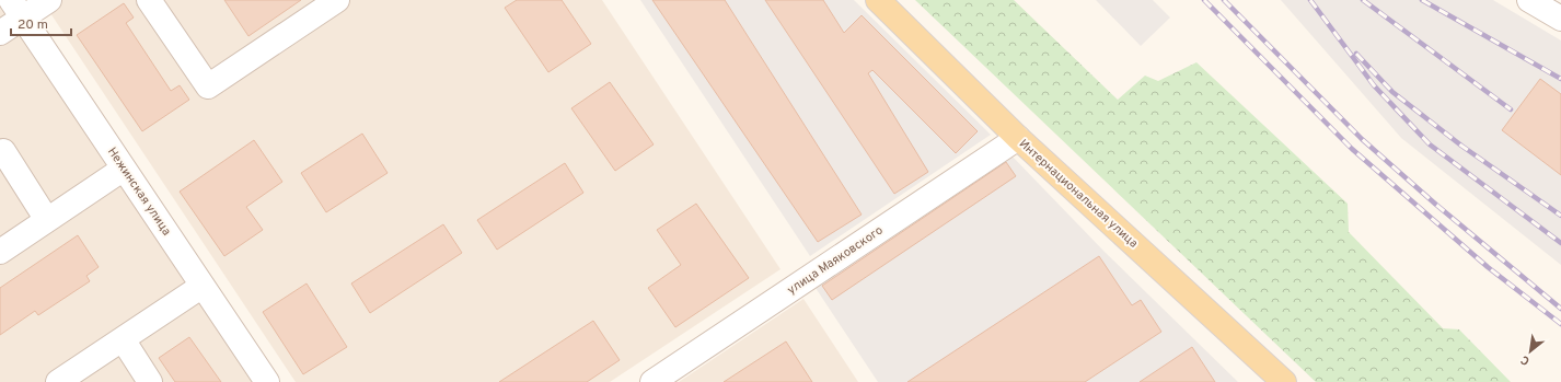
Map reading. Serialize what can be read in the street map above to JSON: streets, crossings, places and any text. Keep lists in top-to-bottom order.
{
  "streets": {
    "main road": ["Интернациональная улица"],
    "street": ["Нежинская улица", "улица Маяковского"]
  },
  "crossings": [
    ["Интернациональная улица", "улица Маяковского"]
  ],
  "scale_bar": "20 m",
  "north": "bottom left"
}
